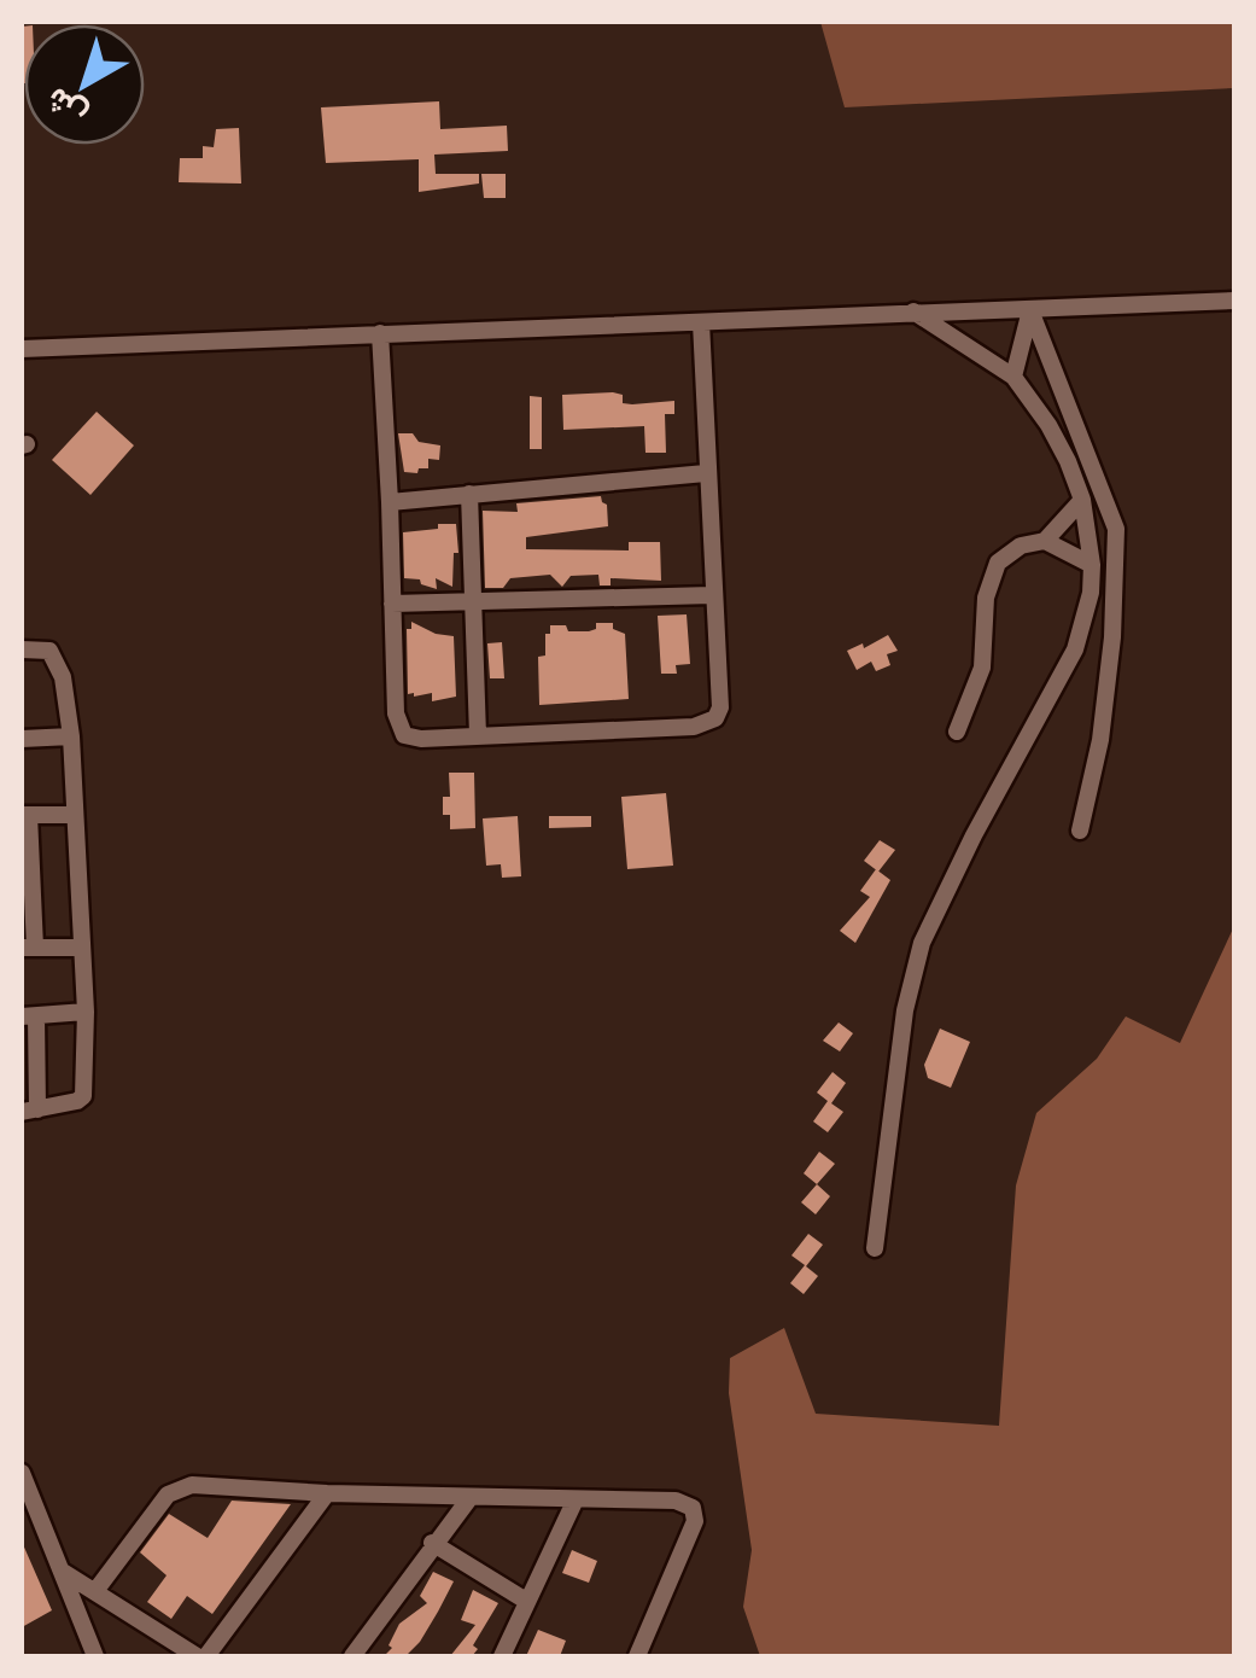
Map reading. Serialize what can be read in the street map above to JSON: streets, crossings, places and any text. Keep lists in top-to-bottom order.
{
  "north": "bottom left"
}
